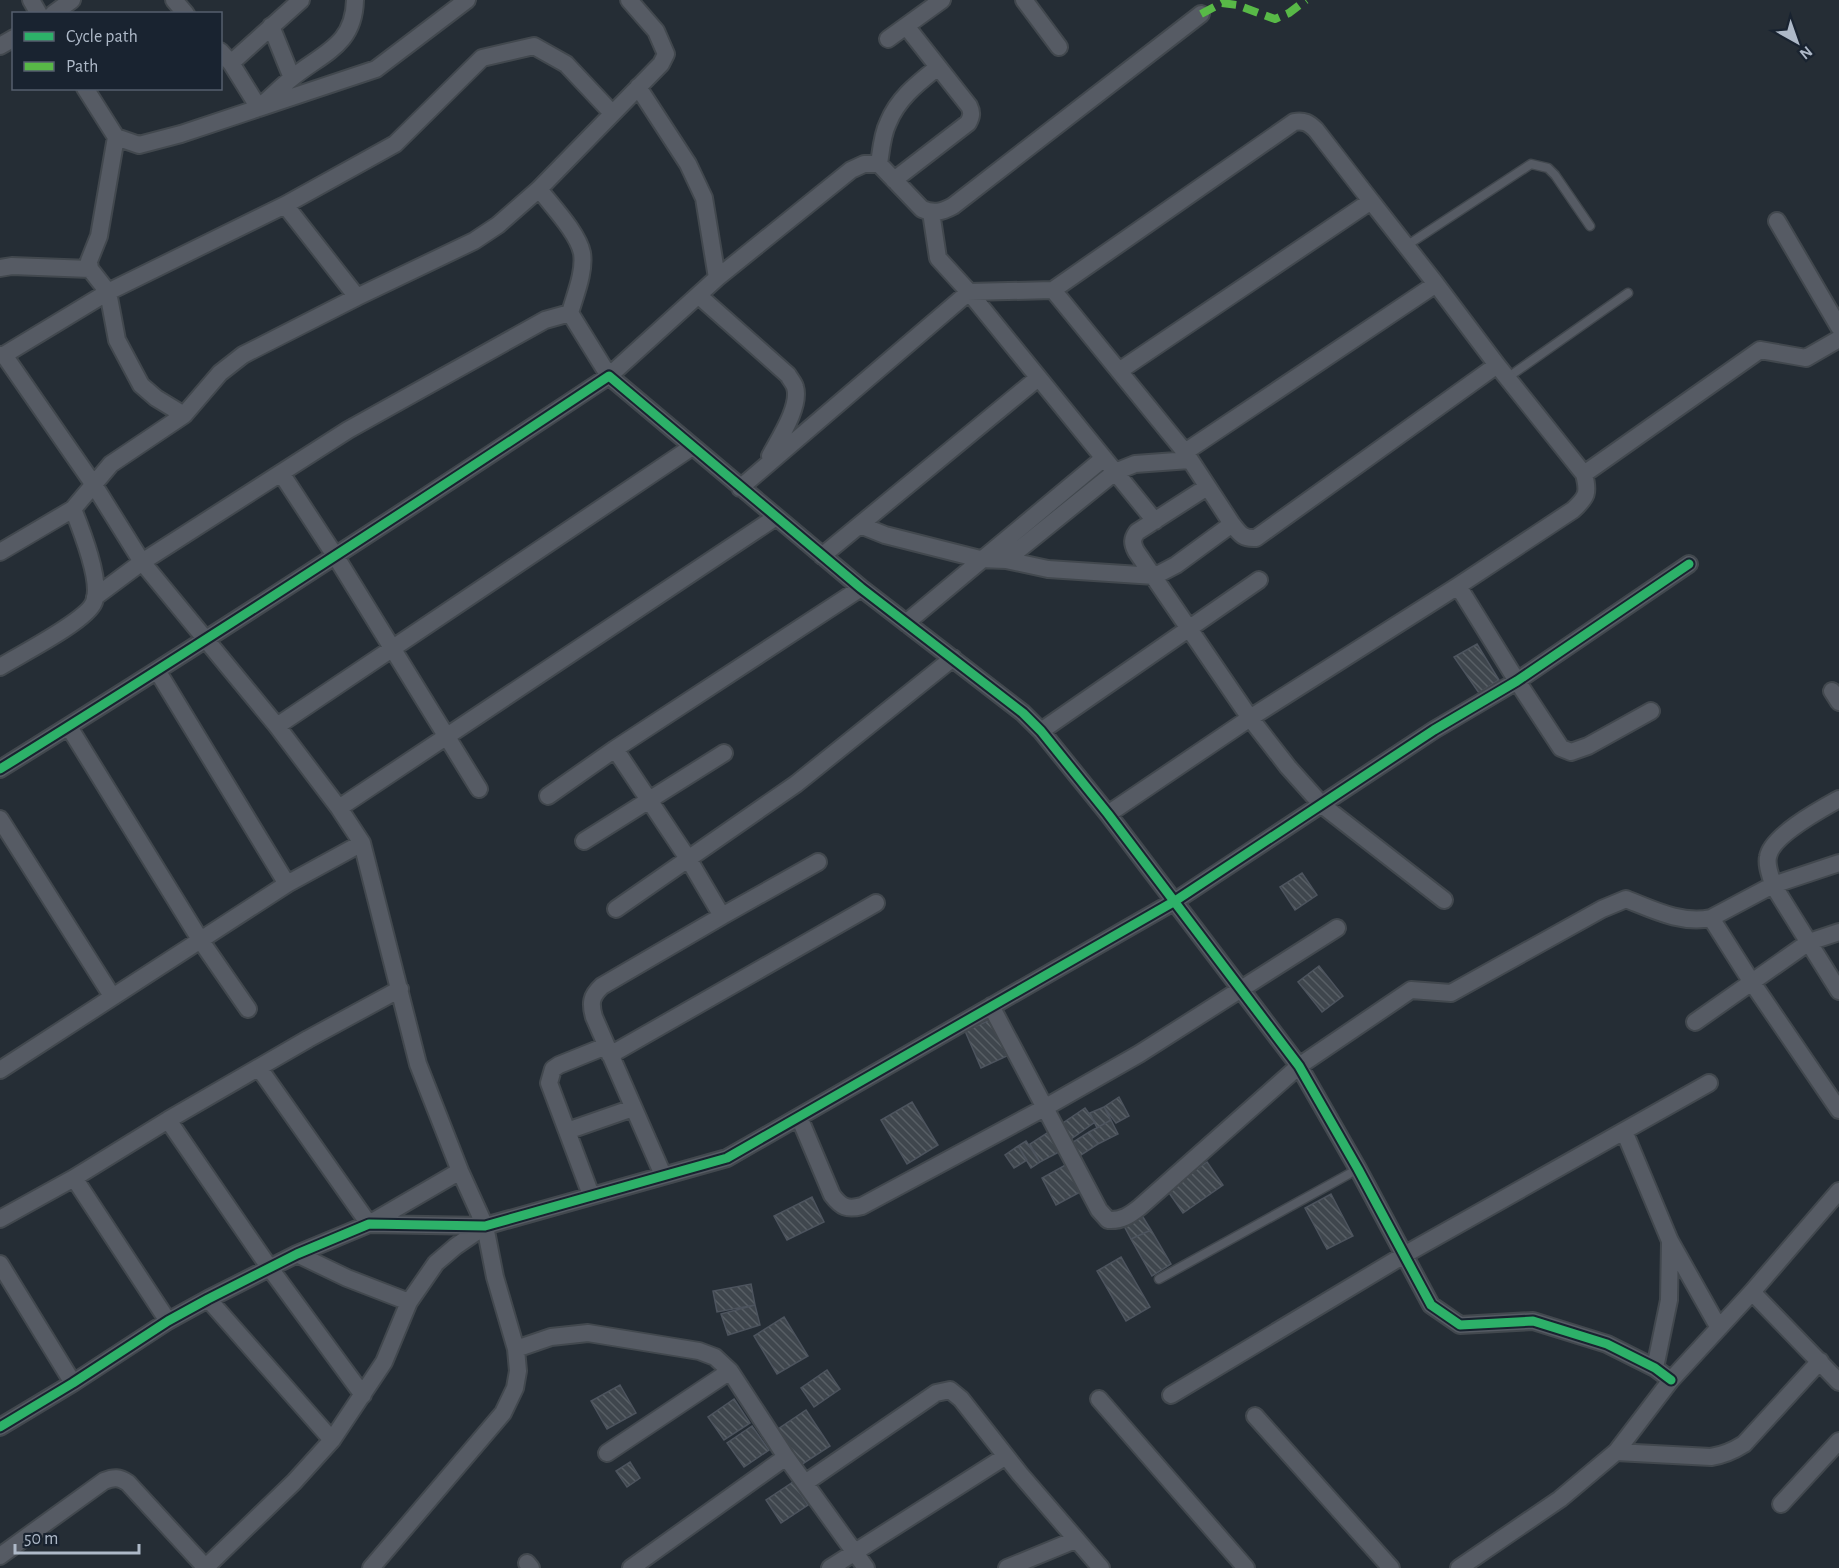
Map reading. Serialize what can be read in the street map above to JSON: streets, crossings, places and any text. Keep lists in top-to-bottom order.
{
  "legend": ["Cycle path", "Path"],
  "scale_bar": "50 m",
  "north": "bottom right"
}
